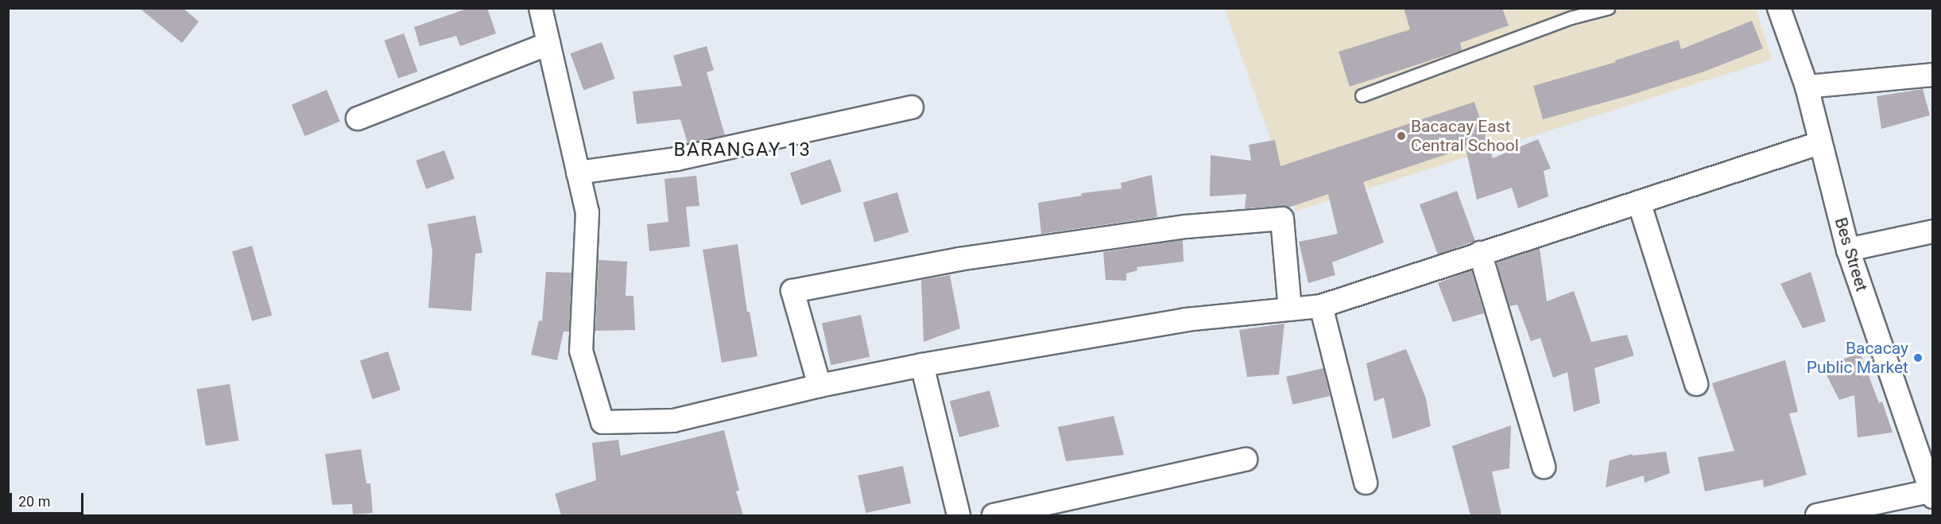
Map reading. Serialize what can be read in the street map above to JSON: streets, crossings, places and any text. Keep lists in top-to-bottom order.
{
  "streets": {
    "street": ["Bes Street"]
  },
  "districts": ["BARANGAY 13"],
  "places": ["Bacacay East Central School", "Bacacay Public Market"],
  "scale_bar": "20 m"
}
